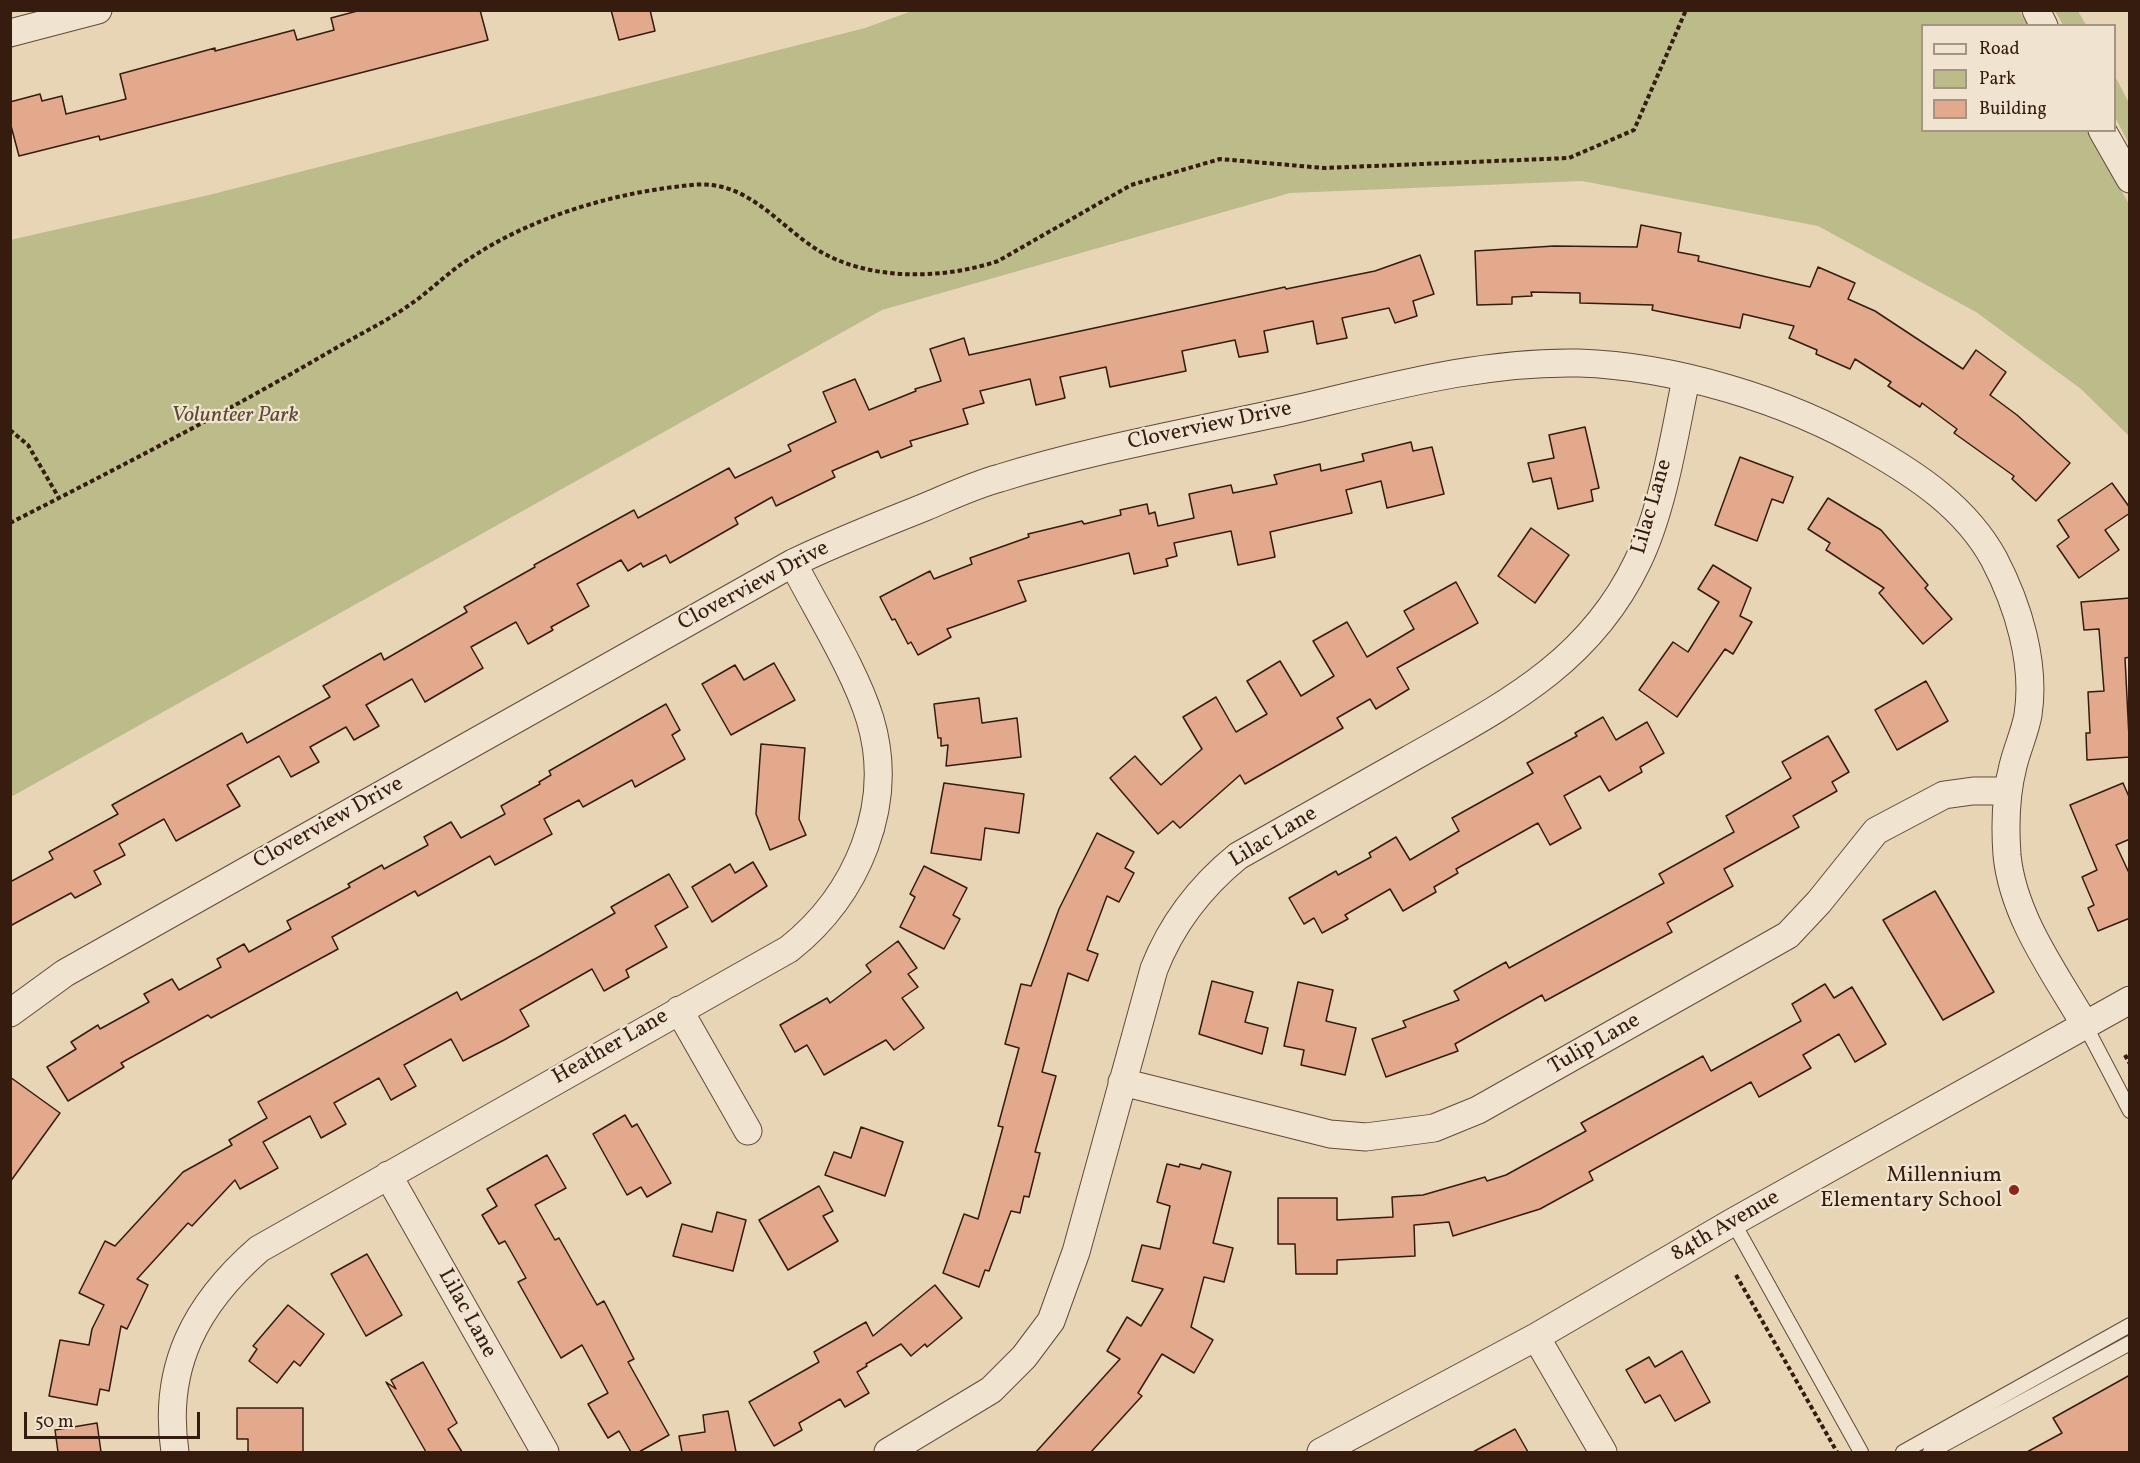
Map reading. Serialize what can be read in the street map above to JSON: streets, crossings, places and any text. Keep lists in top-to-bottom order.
{
  "streets": {
    "street": [
      "Cloverview Drive",
      "Lilac Lane",
      "Tulip Lane",
      "Heather Lane",
      "84th Avenue"
    ]
  },
  "crossings": [
    ["Cloverview Drive", "Lilac Lane"],
    ["Cloverview Drive", "Tulip Lane"],
    ["Cloverview Drive", "Heather Lane"],
    ["Cloverview Drive", "84th Avenue"],
    ["Lilac Lane", "Tulip Lane"],
    ["Lilac Lane", "Heather Lane"]
  ],
  "parks": ["Volunteer Park"],
  "places": ["Millennium Elementary School"],
  "legend": ["Road", "Park", "Building"],
  "scale_bar": "50 m"
}
